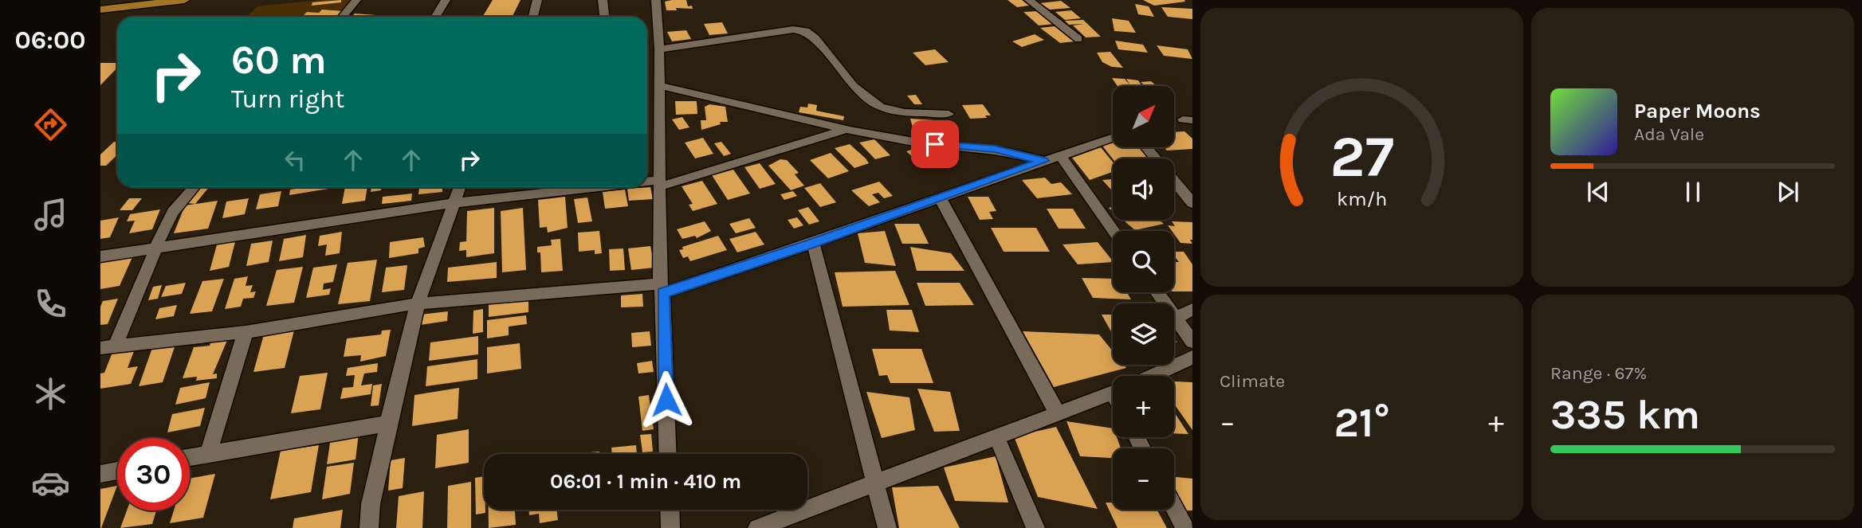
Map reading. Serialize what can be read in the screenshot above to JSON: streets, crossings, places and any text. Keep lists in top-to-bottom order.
{
  "north": "top right",
  "page": {
    "tabs": "06:00",
    "turn": ["60 m", "Turn right"],
    "map_buttons": ["+", "−"],
    "song": ["Paper Moons", "Ada Vale"],
    "tile": [
      "Climate",
      ["Range · 67%", "335 km"]
    ],
    "heat": ["−", "21°", "+"],
    "limit": "30",
    "trip": "06:01 · 1 min · 410 m",
    "gauge": ["27", "km/h"]
  }
}
